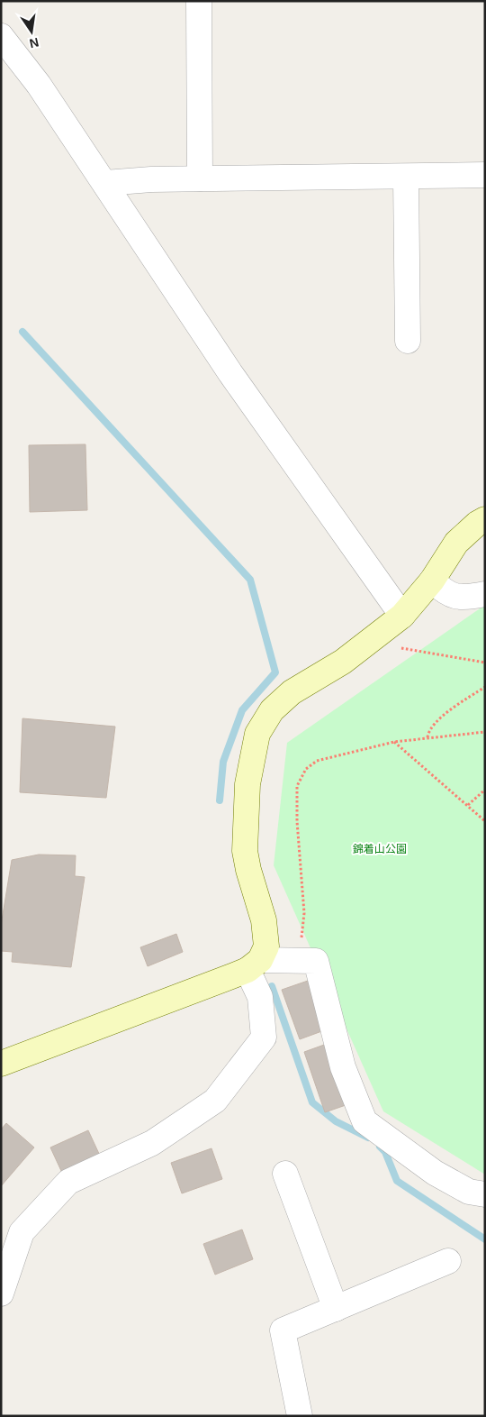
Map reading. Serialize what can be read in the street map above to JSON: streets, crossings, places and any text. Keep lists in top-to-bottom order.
{
  "parks": ["錦着山公園"],
  "north": "bottom"
}
